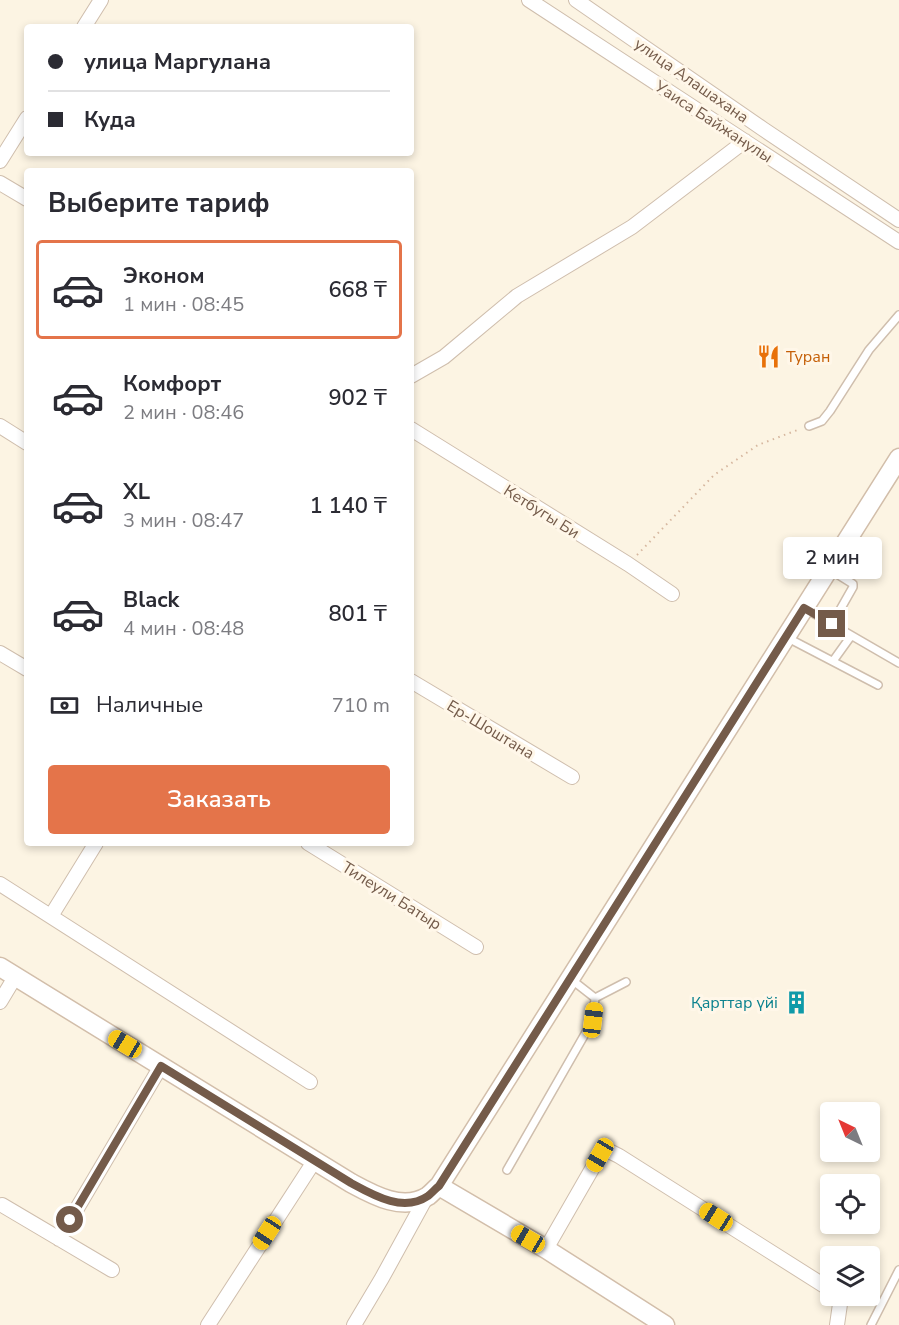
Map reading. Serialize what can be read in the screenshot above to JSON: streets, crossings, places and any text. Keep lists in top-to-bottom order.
{
  "streets": {
    "street": [
      "улица Алашахана",
      "Уаиса Байжанулы",
      "Кетбугы Би",
      "Ер-Шоштана",
      "Тилеули Батыр"
    ]
  },
  "places": {
    "restaurant": ["Туран"],
    "building": ["Қарттар үйі"]
  },
  "north": "top left",
  "page": {
    "banner": ["улица Маргулана", "Куда"],
    "heading": "Выберите тариф",
    "list": [
      {
        "name": "Эконом",
        "note": "1 мин · 08:45",
        "value": "668 ₸"
      },
      {
        "name": "Комфорт",
        "note": "2 мин · 08:46",
        "value": "902 ₸"
      },
      {
        "name": "XL",
        "note": "3 мин · 08:47",
        "value": "1 140 ₸"
      },
      {
        "name": "Black",
        "note": "4 мин · 08:48",
        "value": "801 ₸"
      }
    ],
    "bubble": "2 мин",
    "pay": ["Наличные", "710 m"],
    "buttons": "Заказать"
  }
}
